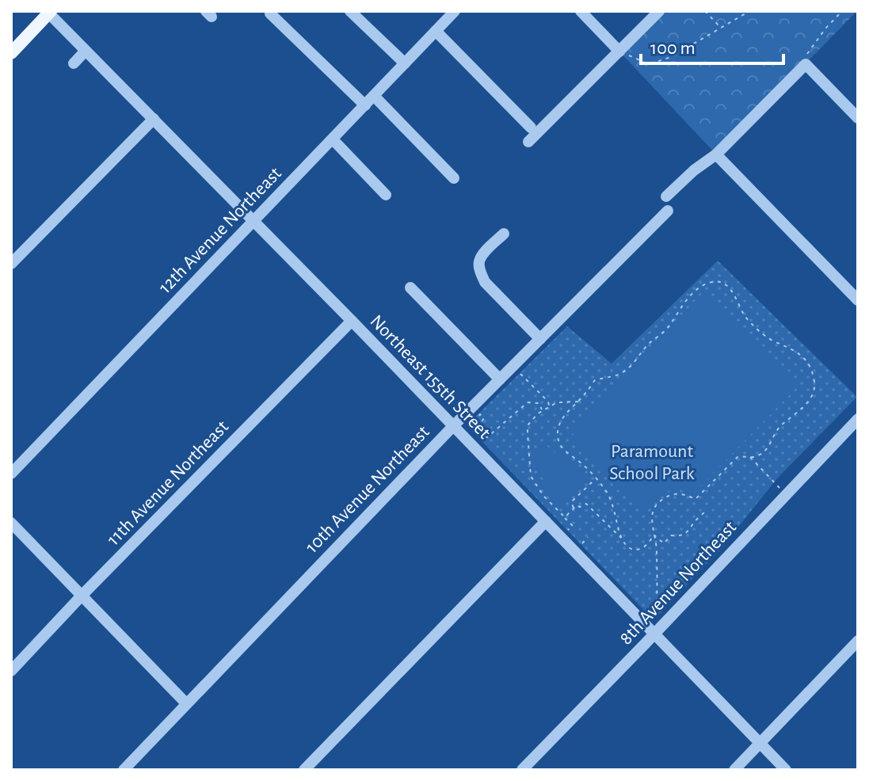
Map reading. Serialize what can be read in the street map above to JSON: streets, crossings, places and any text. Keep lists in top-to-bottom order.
{
  "streets": {
    "street": [
      "12th Avenue Northeast",
      "Northeast 155th Street",
      "11th Avenue Northeast",
      "10th Avenue Northeast",
      "8th Avenue Northeast"
    ]
  },
  "crossings": [
    ["12th Avenue Northeast", "Northeast 155th Street"],
    ["Northeast 155th Street", "11th Avenue Northeast"],
    ["Northeast 155th Street", "10th Avenue Northeast"],
    ["Northeast 155th Street", "8th Avenue Northeast"]
  ],
  "parks": ["Paramount School Park"],
  "scale_bar": "100 m"
}
